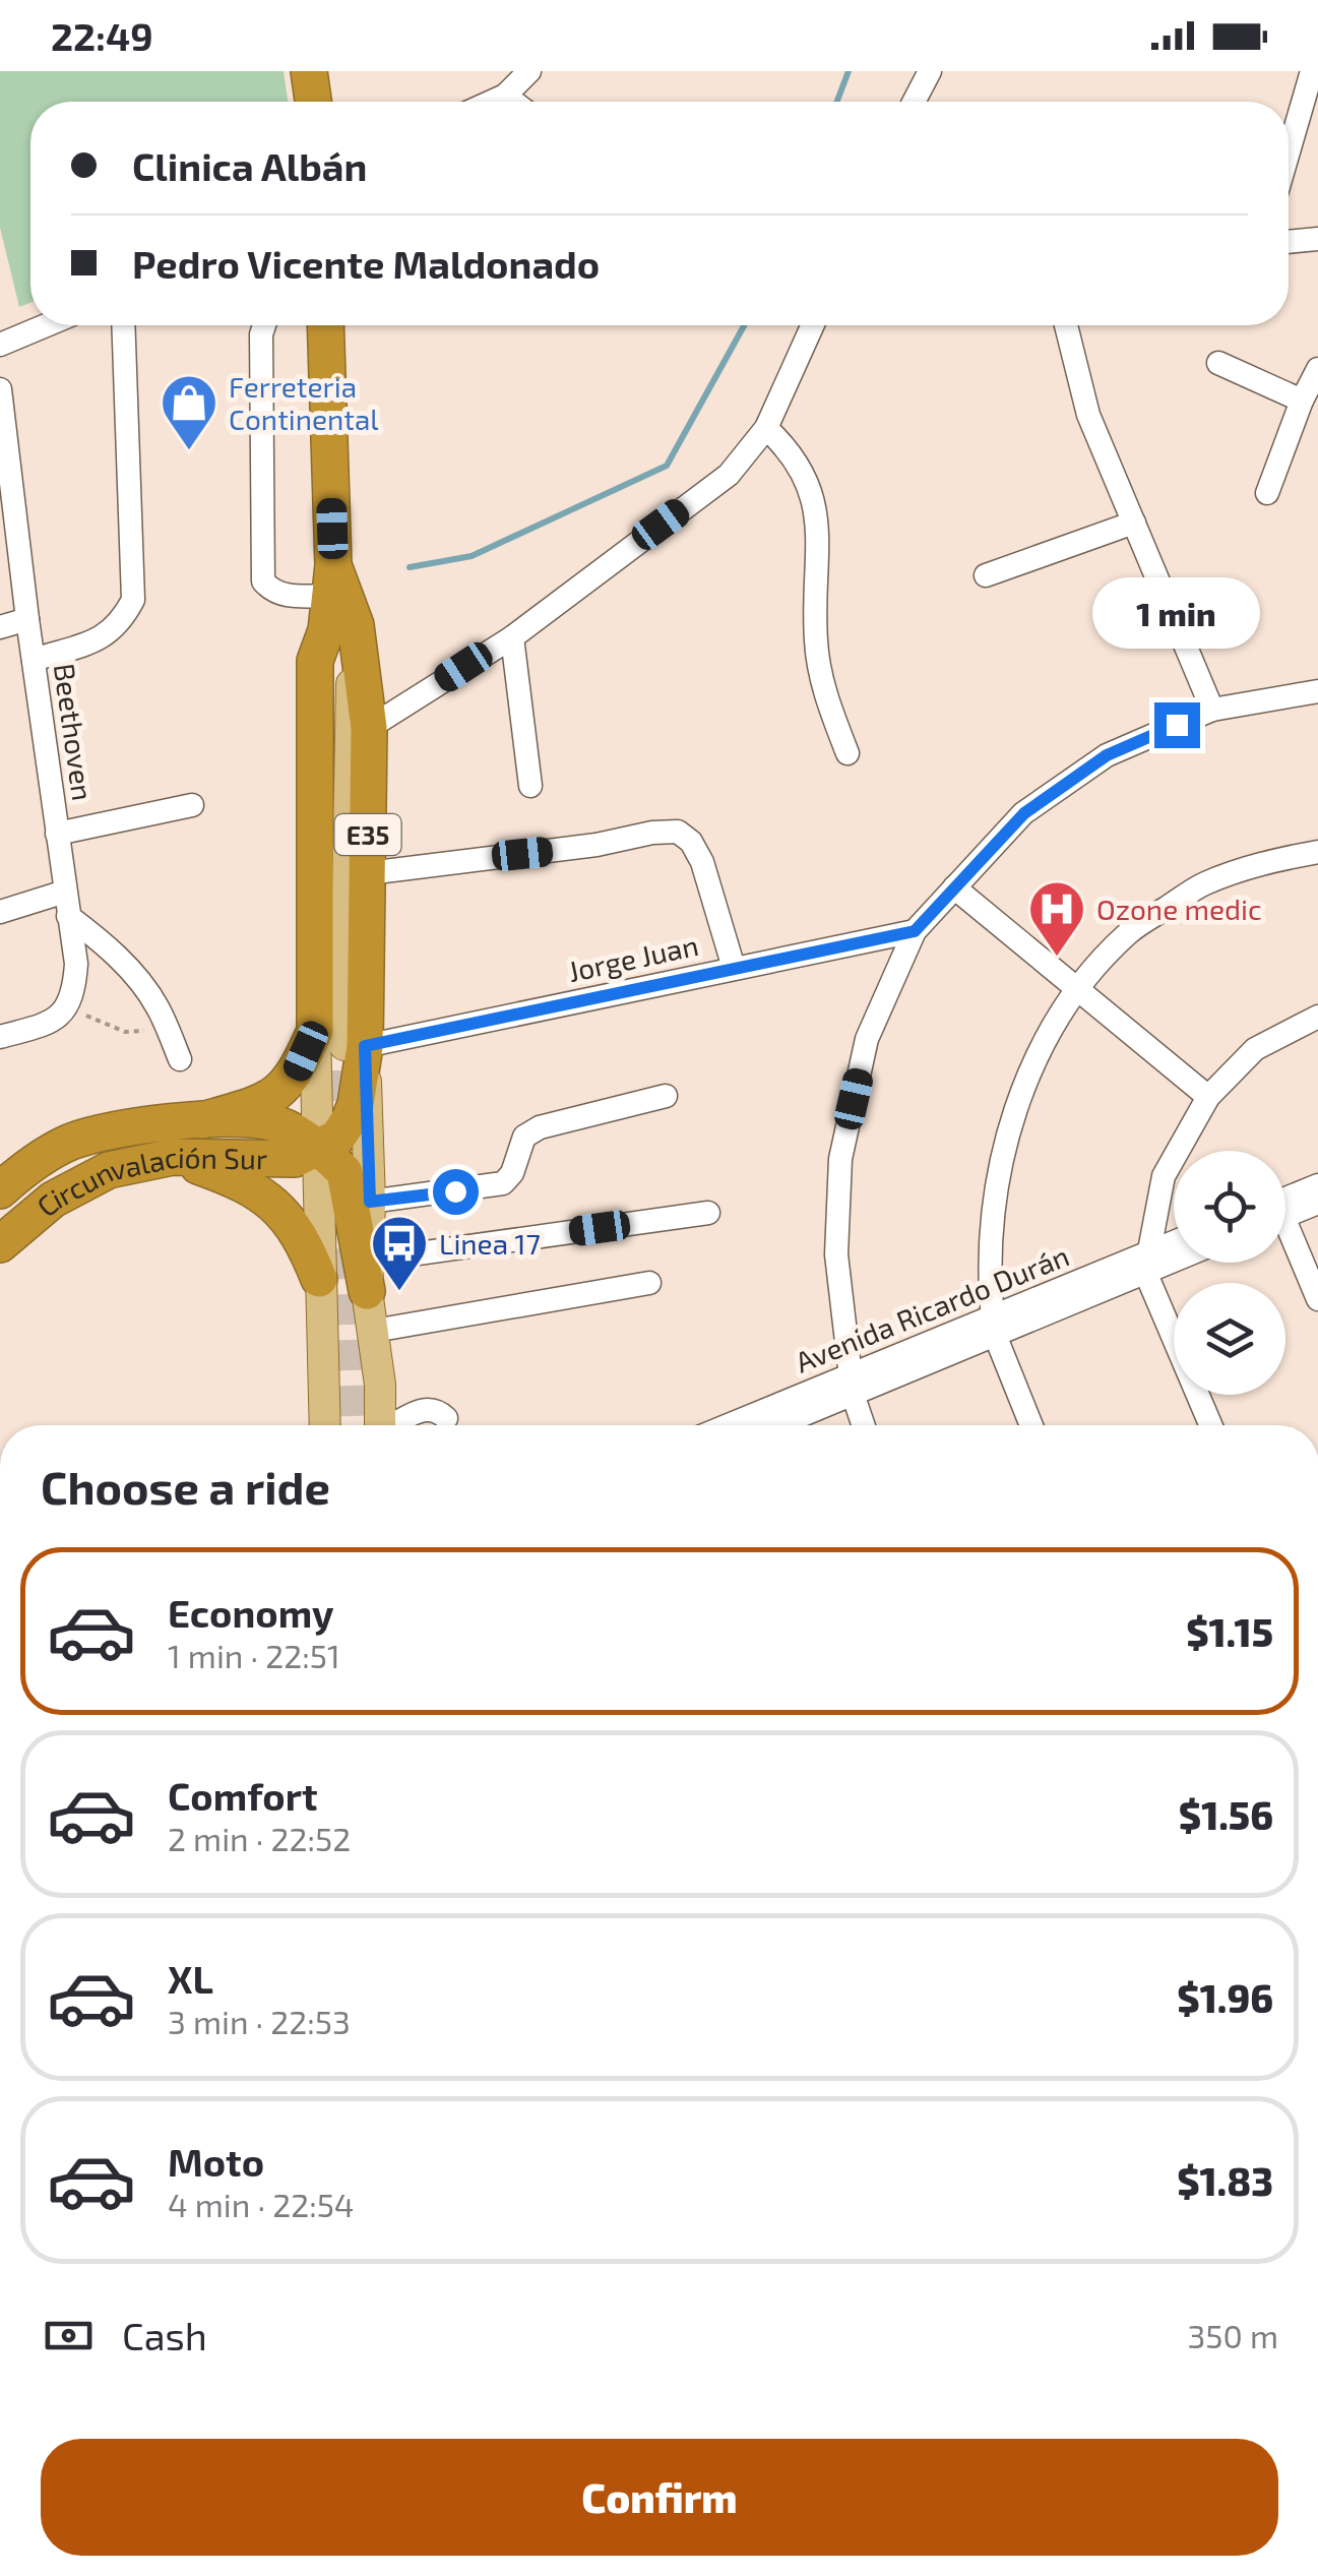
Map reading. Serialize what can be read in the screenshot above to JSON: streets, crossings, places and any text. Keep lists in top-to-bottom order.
{
  "streets": {
    "highway": ["E35", "Circunvalación Sur"],
    "street": ["Beethoven", "Jorge Juan", "Avenida Ricardo Durán"]
  },
  "crossings": [
    ["E35", "Jorge Juan"],
    ["E35", "Circunvalación Sur"]
  ],
  "places": {
    "shop": ["Ferreteria Continental"],
    "hospital": ["Ozone medic"],
    "bus stop": ["Linea 17"]
  },
  "page": {
    "status": "22:49",
    "banner": ["Clinica Albán", "Pedro Vicente Maldonado"],
    "bubble": "1 min",
    "heading": "Choose a ride",
    "list": [
      {
        "name": "Economy",
        "note": "1 min · 22:51",
        "value": "$1.15"
      },
      {
        "name": "Comfort",
        "note": "2 min · 22:52",
        "value": "$1.56"
      },
      {
        "name": "XL",
        "note": "3 min · 22:53",
        "value": "$1.96"
      },
      {
        "name": "Moto",
        "note": "4 min · 22:54",
        "value": "$1.83"
      }
    ],
    "pay": ["Cash", "350 m"],
    "buttons": "Confirm"
  }
}
